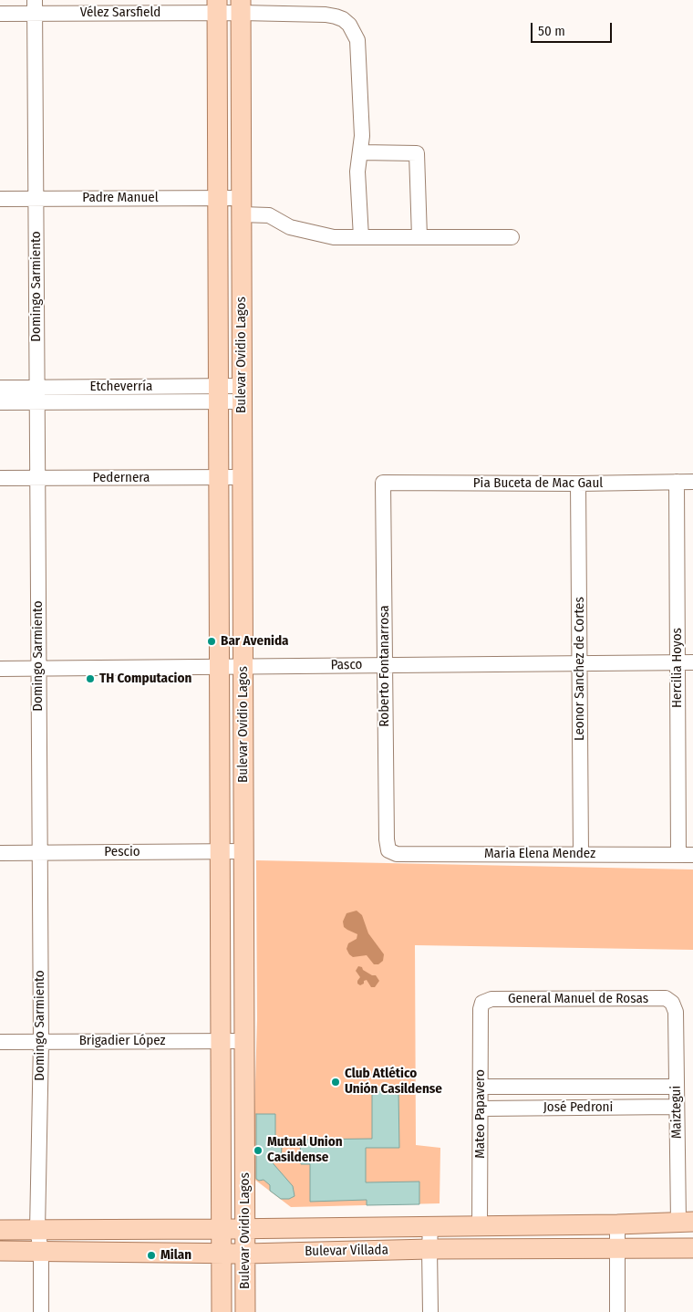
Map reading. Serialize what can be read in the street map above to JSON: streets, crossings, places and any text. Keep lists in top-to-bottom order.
{
  "streets": {
    "main road": ["Bulevar Ovidio Lagos", "Bulevar Villada"],
    "street": [
      "Vélez Sarsfield",
      "Padre Manuel",
      "Domingo Sarmiento",
      "Etcheverría",
      "Pedernera",
      "Pia Buceta de Mac Gaul",
      "Pasco",
      "Roberto Fontanarrosa",
      "Hercilia Hoyos",
      "Leonor Sanchez de Cortes",
      "Pescio",
      "Maria Elena Mendez",
      "General Manuel de Rosas",
      "Brigadier López",
      "José Pedroni",
      "Maiztegui",
      "Mateo Papavero"
    ]
  },
  "crossings": [
    ["Vélez Sarsfield", "Padre Manuel"],
    ["Vélez Sarsfield", "Domingo Sarmiento"],
    ["Vélez Sarsfield", "Bulevar Ovidio Lagos"],
    ["Padre Manuel", "Domingo Sarmiento"],
    ["Padre Manuel", "Bulevar Ovidio Lagos"],
    ["Domingo Sarmiento", "Etcheverría"],
    ["Domingo Sarmiento", "Pedernera"],
    ["Domingo Sarmiento", "Pasco"],
    ["Domingo Sarmiento", "Pescio"],
    ["Domingo Sarmiento", "Brigadier López"],
    ["Domingo Sarmiento", "Bulevar Villada"],
    ["Bulevar Ovidio Lagos", "Etcheverría"],
    ["Bulevar Ovidio Lagos", "Pedernera"],
    ["Bulevar Ovidio Lagos", "Pasco"],
    ["Bulevar Ovidio Lagos", "Pescio"],
    ["Bulevar Ovidio Lagos", "Brigadier López"],
    ["Bulevar Ovidio Lagos", "Bulevar Villada"],
    ["Pia Buceta de Mac Gaul", "Roberto Fontanarrosa"],
    ["Pia Buceta de Mac Gaul", "Hercilia Hoyos"],
    ["Pia Buceta de Mac Gaul", "Leonor Sanchez de Cortes"],
    ["Pasco", "Roberto Fontanarrosa"],
    ["Pasco", "Hercilia Hoyos"],
    ["Pasco", "Leonor Sanchez de Cortes"],
    ["Roberto Fontanarrosa", "Maria Elena Mendez"],
    ["Hercilia Hoyos", "Maria Elena Mendez"],
    ["Leonor Sanchez de Cortes", "Maria Elena Mendez"],
    ["General Manuel de Rosas", "Maiztegui"],
    ["General Manuel de Rosas", "Mateo Papavero"],
    ["José Pedroni", "Maiztegui"],
    ["José Pedroni", "Mateo Papavero"],
    ["Maiztegui", "Bulevar Villada"],
    ["Mateo Papavero", "Bulevar Villada"]
  ],
  "places": [
    "Bar Avenida",
    "TH Computacion",
    "Club Atlético Unión Casildense",
    "Mutual Union Casildense",
    "Milan"
  ],
  "scale_bar": "50 m"
}
